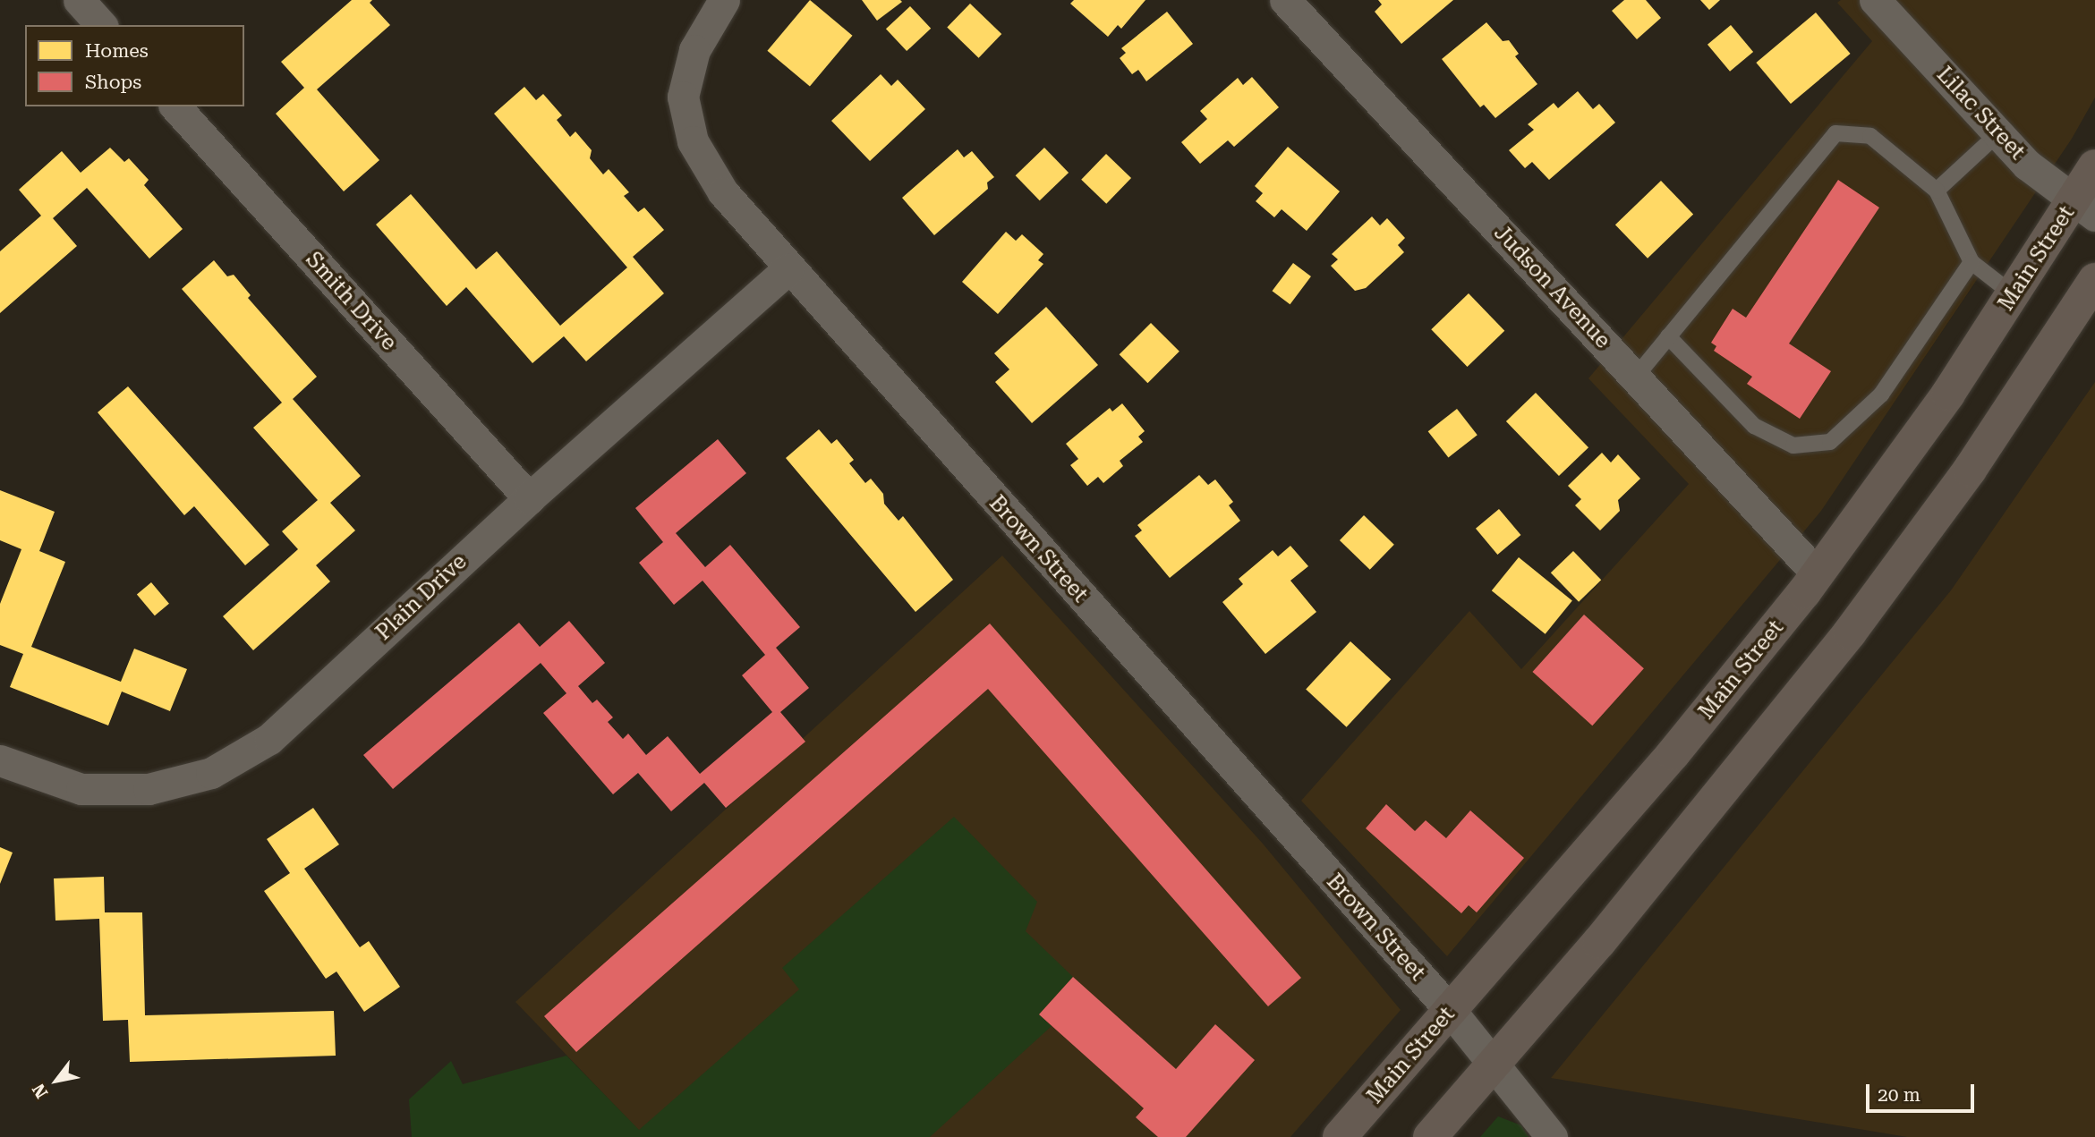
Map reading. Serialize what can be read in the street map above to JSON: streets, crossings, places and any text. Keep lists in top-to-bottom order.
{
  "streets": {
    "main road": ["Main Street"],
    "street": [
      "Lilac Street",
      "Judson Avenue",
      "Smith Drive",
      "Brown Street",
      "Plain Drive"
    ]
  },
  "crossings": [
    ["Lilac Street", "Main Street"],
    ["Main Street", "Judson Avenue"],
    ["Main Street", "Brown Street"],
    ["Smith Drive", "Plain Drive"],
    ["Brown Street", "Plain Drive"]
  ],
  "legend": ["Homes", "Shops"],
  "scale_bar": "20 m",
  "north": "bottom left"
}
